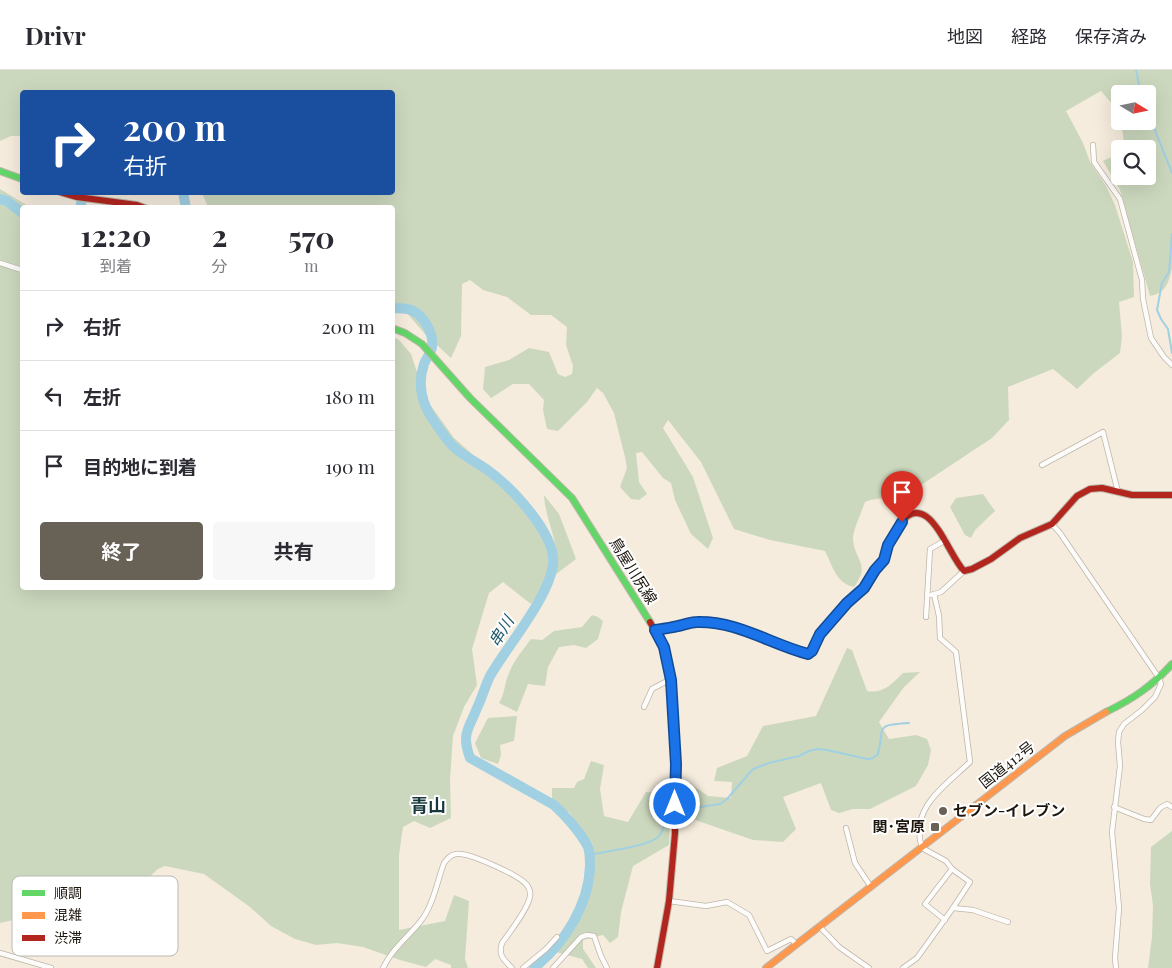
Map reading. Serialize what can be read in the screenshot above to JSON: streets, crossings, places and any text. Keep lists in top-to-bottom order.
{
  "streets": {
    "main road": ["鳥屋川尻線", "国道412号"]
  },
  "districts": ["青山"],
  "water": ["串川"],
  "places": {
    "other": ["セブン-イレブン"],
    "transit": ["関･宮原"]
  },
  "legend": ["順調", "混雑", "渋滞"],
  "north": "right",
  "page": {
    "header": "Drivr",
    "nav": ["地図", "経路", "保存済み"],
    "turn": ["200 m", "右折"],
    "eta": [
      "12:20",
      "到着",
      "2",
      "分",
      "570",
      "m"
    ],
    "list": [
      {
        "name": "右折",
        "value": "200 m"
      },
      {
        "name": "左折",
        "value": "180 m"
      },
      {
        "name": "目的地に到着",
        "value": "190 m"
      }
    ],
    "buttons": ["終了", "共有"]
  }
}
